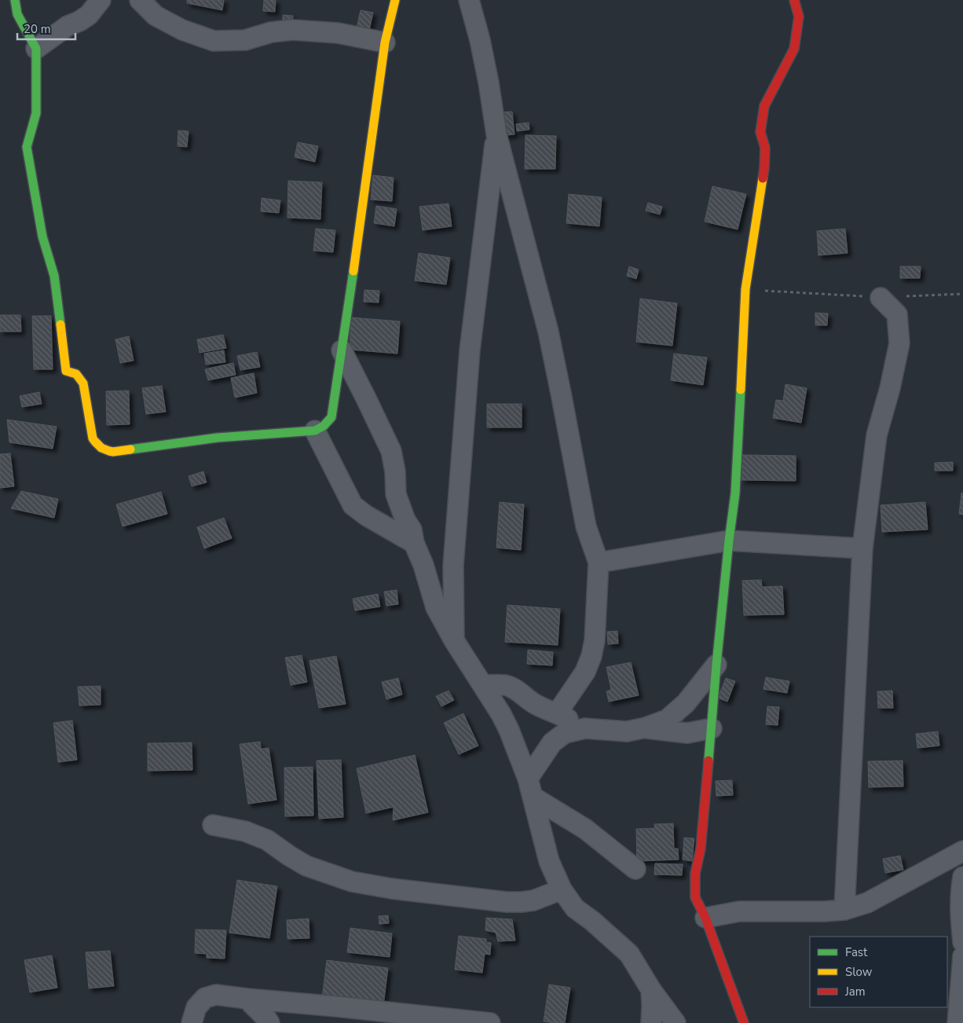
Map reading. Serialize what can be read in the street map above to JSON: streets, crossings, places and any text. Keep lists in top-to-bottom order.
{
  "legend": ["Fast", "Slow", "Jam"],
  "scale_bar": "20 m"
}
